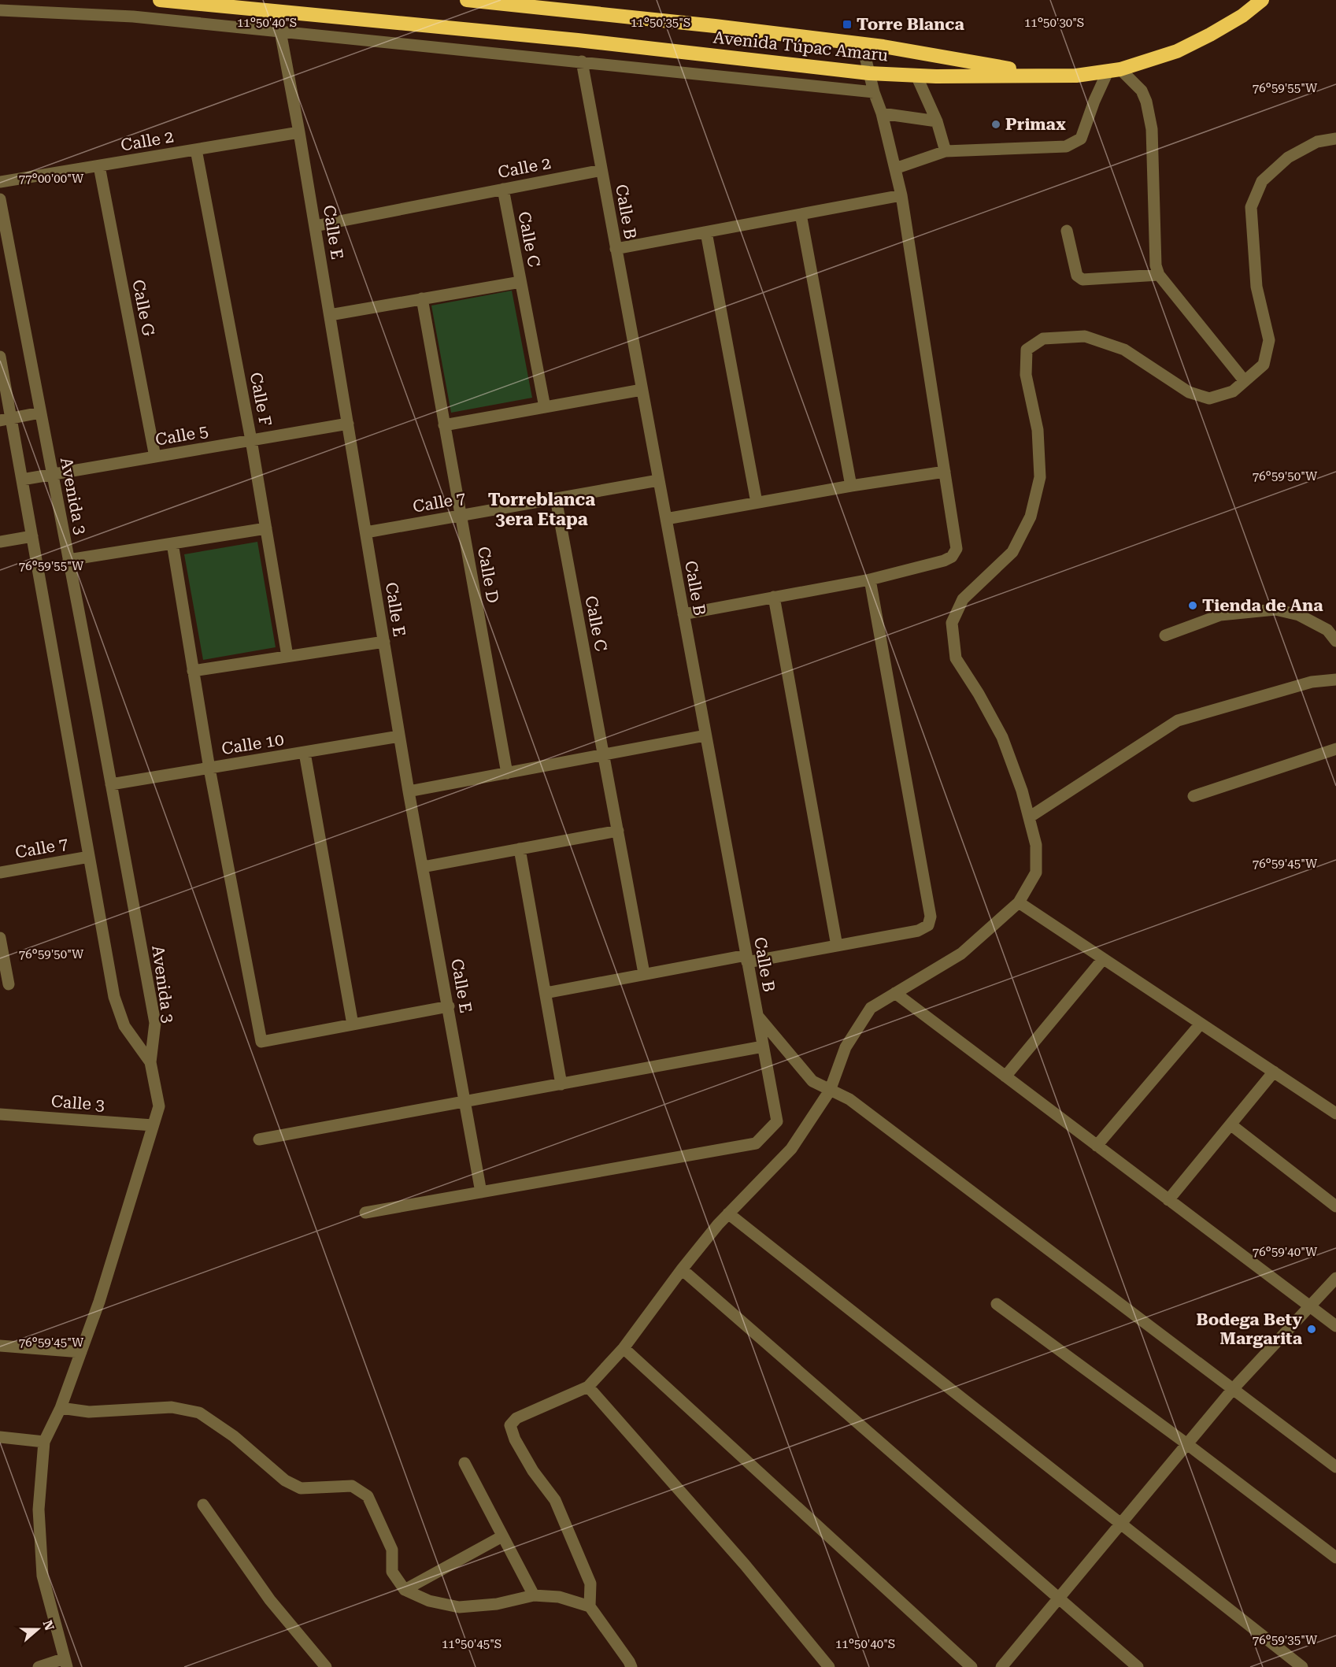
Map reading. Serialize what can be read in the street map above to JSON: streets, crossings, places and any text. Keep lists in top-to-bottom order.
{
  "streets": {
    "highway": ["Avenida Túpac Amaru"],
    "street": [
      "Calle 2",
      "Calle B",
      "Calle E",
      "Calle C",
      "Calle G",
      "Calle F",
      "Calle 5",
      "Avenida 3",
      "Calle 7",
      "Calle D",
      "Calle 10",
      "Calle 3"
    ]
  },
  "crossings": [
    ["Calle 2", "Calle B"],
    ["Calle 2", "Calle E"],
    ["Calle 2", "Calle C"],
    ["Calle 2", "Calle G"],
    ["Calle 2", "Calle F"],
    ["Calle B", "Calle E"],
    ["Calle B", "Calle 7"],
    ["Calle E", "Calle 5"],
    ["Calle E", "Calle 7"],
    ["Calle E", "Calle 10"],
    ["Calle C", "Calle 7"],
    ["Calle G", "Calle 5"],
    ["Calle F", "Calle 5"],
    ["Calle 5", "Avenida 3"],
    ["Avenida 3", "Calle 10"],
    ["Calle 7", "Calle D"]
  ],
  "districts": ["Torreblanca 3era Etapa"],
  "places": {
    "transit": ["Torre Blanca"],
    "other": ["Primax", "Tienda de Ana", "Bodega Bety Margarita"]
  },
  "north": "right",
  "coordinates": [
    "11°50'40\"S",
    "11°50'35\"S",
    "11°50'30\"S",
    "76°59'55\"W",
    "77°00'00\"W",
    "76°59'50\"W",
    "76°59'45\"W",
    "76°59'40\"W",
    "76°59'35\"W",
    "11°50'45\"S"
  ]
}
